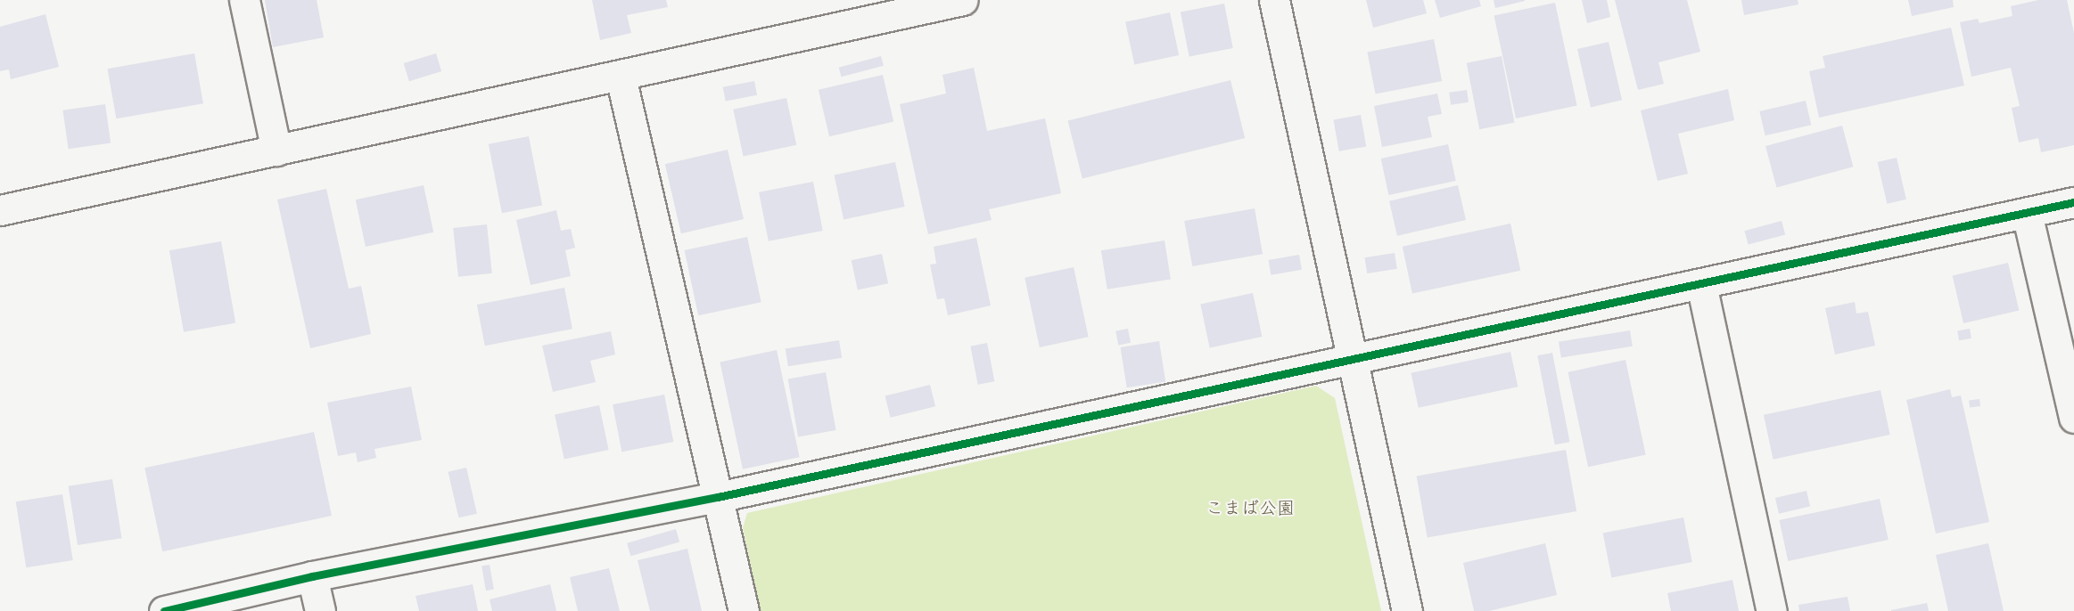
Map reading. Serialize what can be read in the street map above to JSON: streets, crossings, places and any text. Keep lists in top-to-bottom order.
{
  "parks": ["こまば公園"]
}
